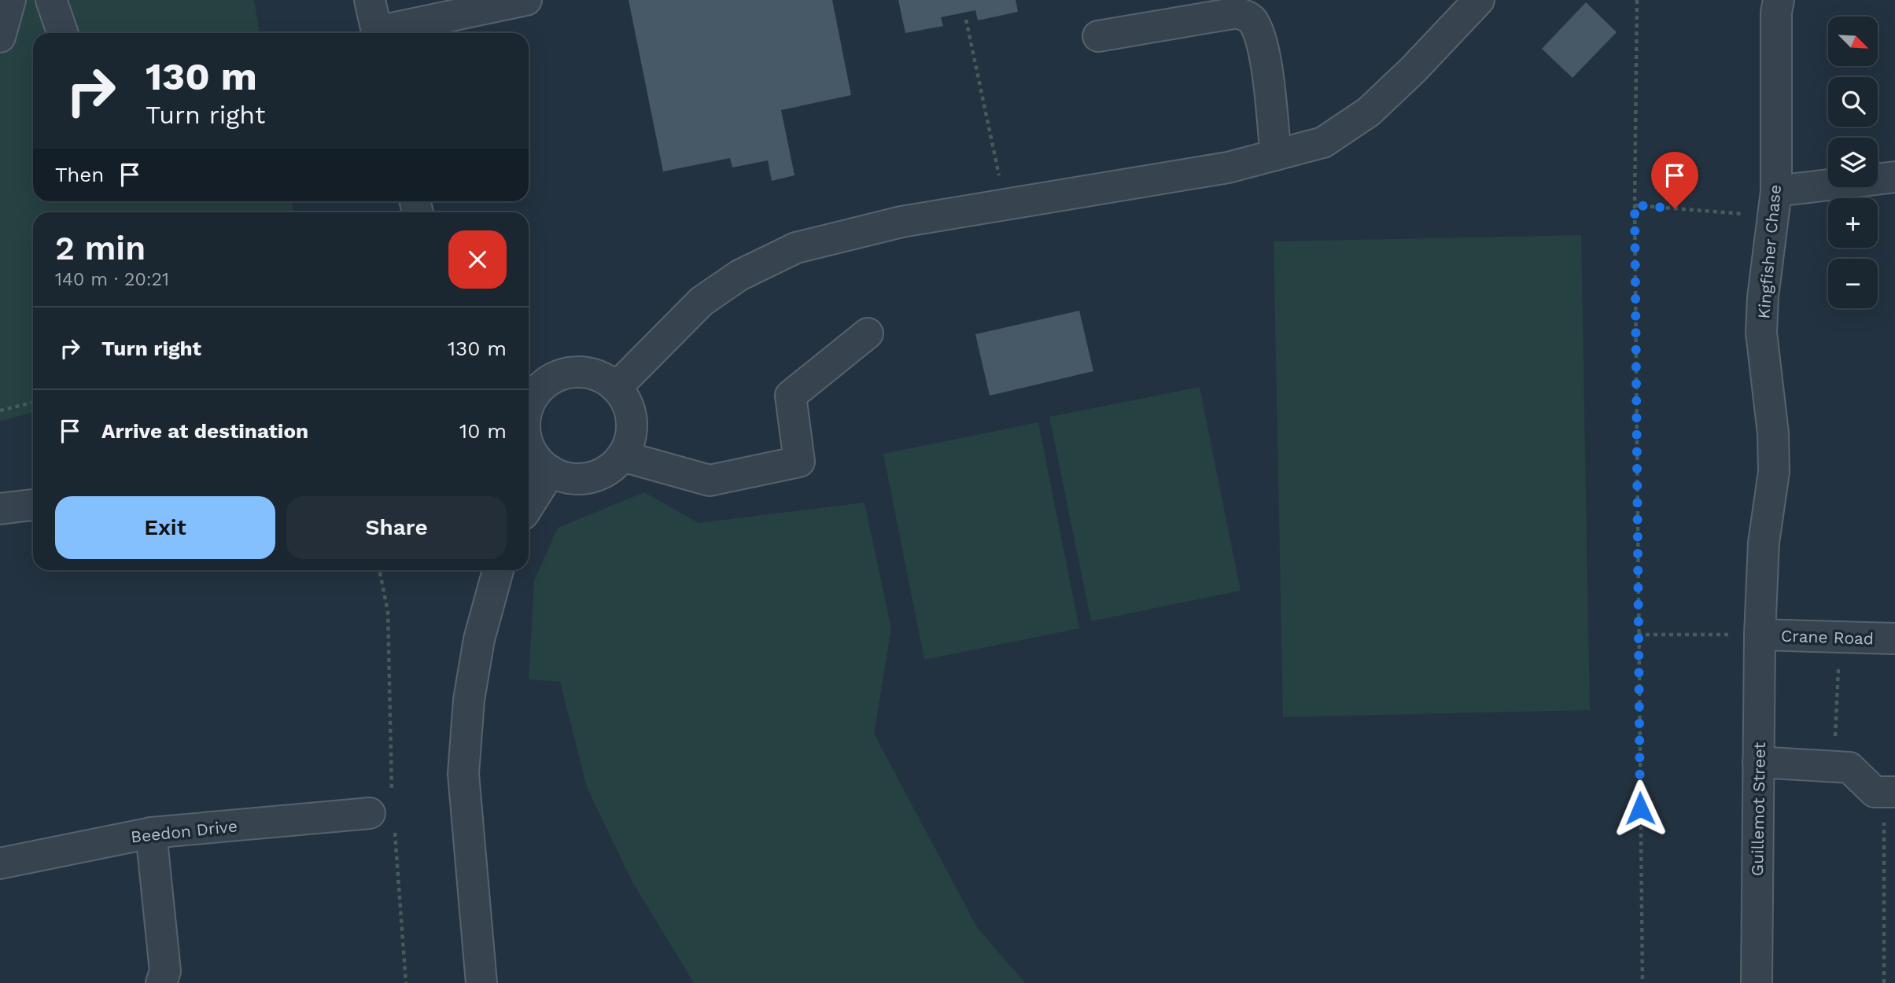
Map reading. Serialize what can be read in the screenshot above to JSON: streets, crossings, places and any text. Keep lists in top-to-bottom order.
{
  "streets": {
    "street": [
      "Kingfisher Chase",
      "Crane Road",
      "Guillemot Street",
      "Beedon Drive"
    ]
  },
  "crossings": [
    ["Kingfisher Chase", "Crane Road"],
    ["Kingfisher Chase", "Guillemot Street"],
    ["Crane Road", "Guillemot Street"]
  ],
  "north": "bottom right",
  "page": {
    "map_buttons": ["+", "−"],
    "turn": ["130 m", "Turn right"],
    "then": "Then",
    "heading": ["2 min", "140 m · 20:21"],
    "list": [
      {
        "name": "Turn right",
        "value": "130 m"
      },
      {
        "name": "Arrive at destination",
        "value": "10 m"
      }
    ],
    "buttons": ["Exit", "Share"]
  }
}
